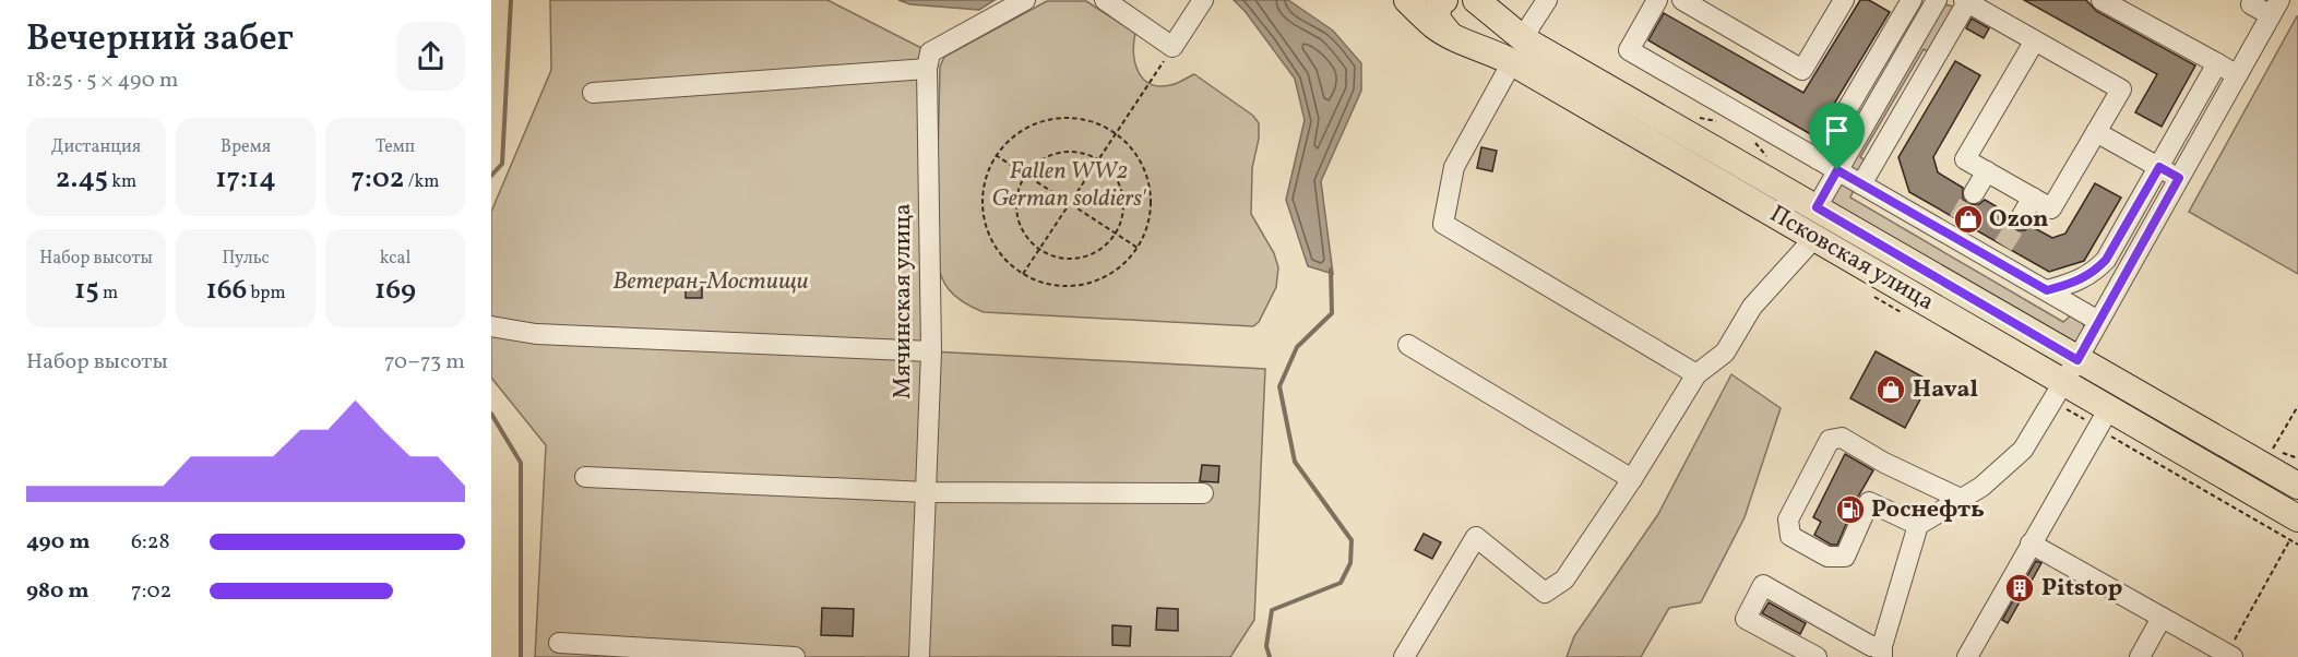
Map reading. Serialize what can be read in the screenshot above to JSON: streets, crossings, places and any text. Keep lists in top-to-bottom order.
{
  "streets": {
    "main road": ["Псковская улица"],
    "street": ["Мячинская улица"]
  },
  "parks": ["Fallen WW2 German soldiers'", "Ветеран-Мостищи"],
  "places": {
    "shop": ["Ozon", "Haval"],
    "fuel station": ["Роснефть"],
    "building": ["Pitstop"]
  },
  "page": {
    "heading": ["Вечерний забег", "18:25 · 5 × 490 m"],
    "stats": [
      ["Дистанция", "2.45 km"],
      ["Время", "17:14"],
      ["Темп", "7:02 /km"],
      ["Набор высоты", "15 m"],
      ["Пульс", "166 bpm"],
      ["kcal", "169"]
    ],
    "chart": ["Набор высоты", "70–73 m"],
    "list": [
      {
        "name": "490 m",
        "note": "6:28"
      },
      {
        "name": "980 m",
        "note": "7:02"
      }
    ]
  }
}
